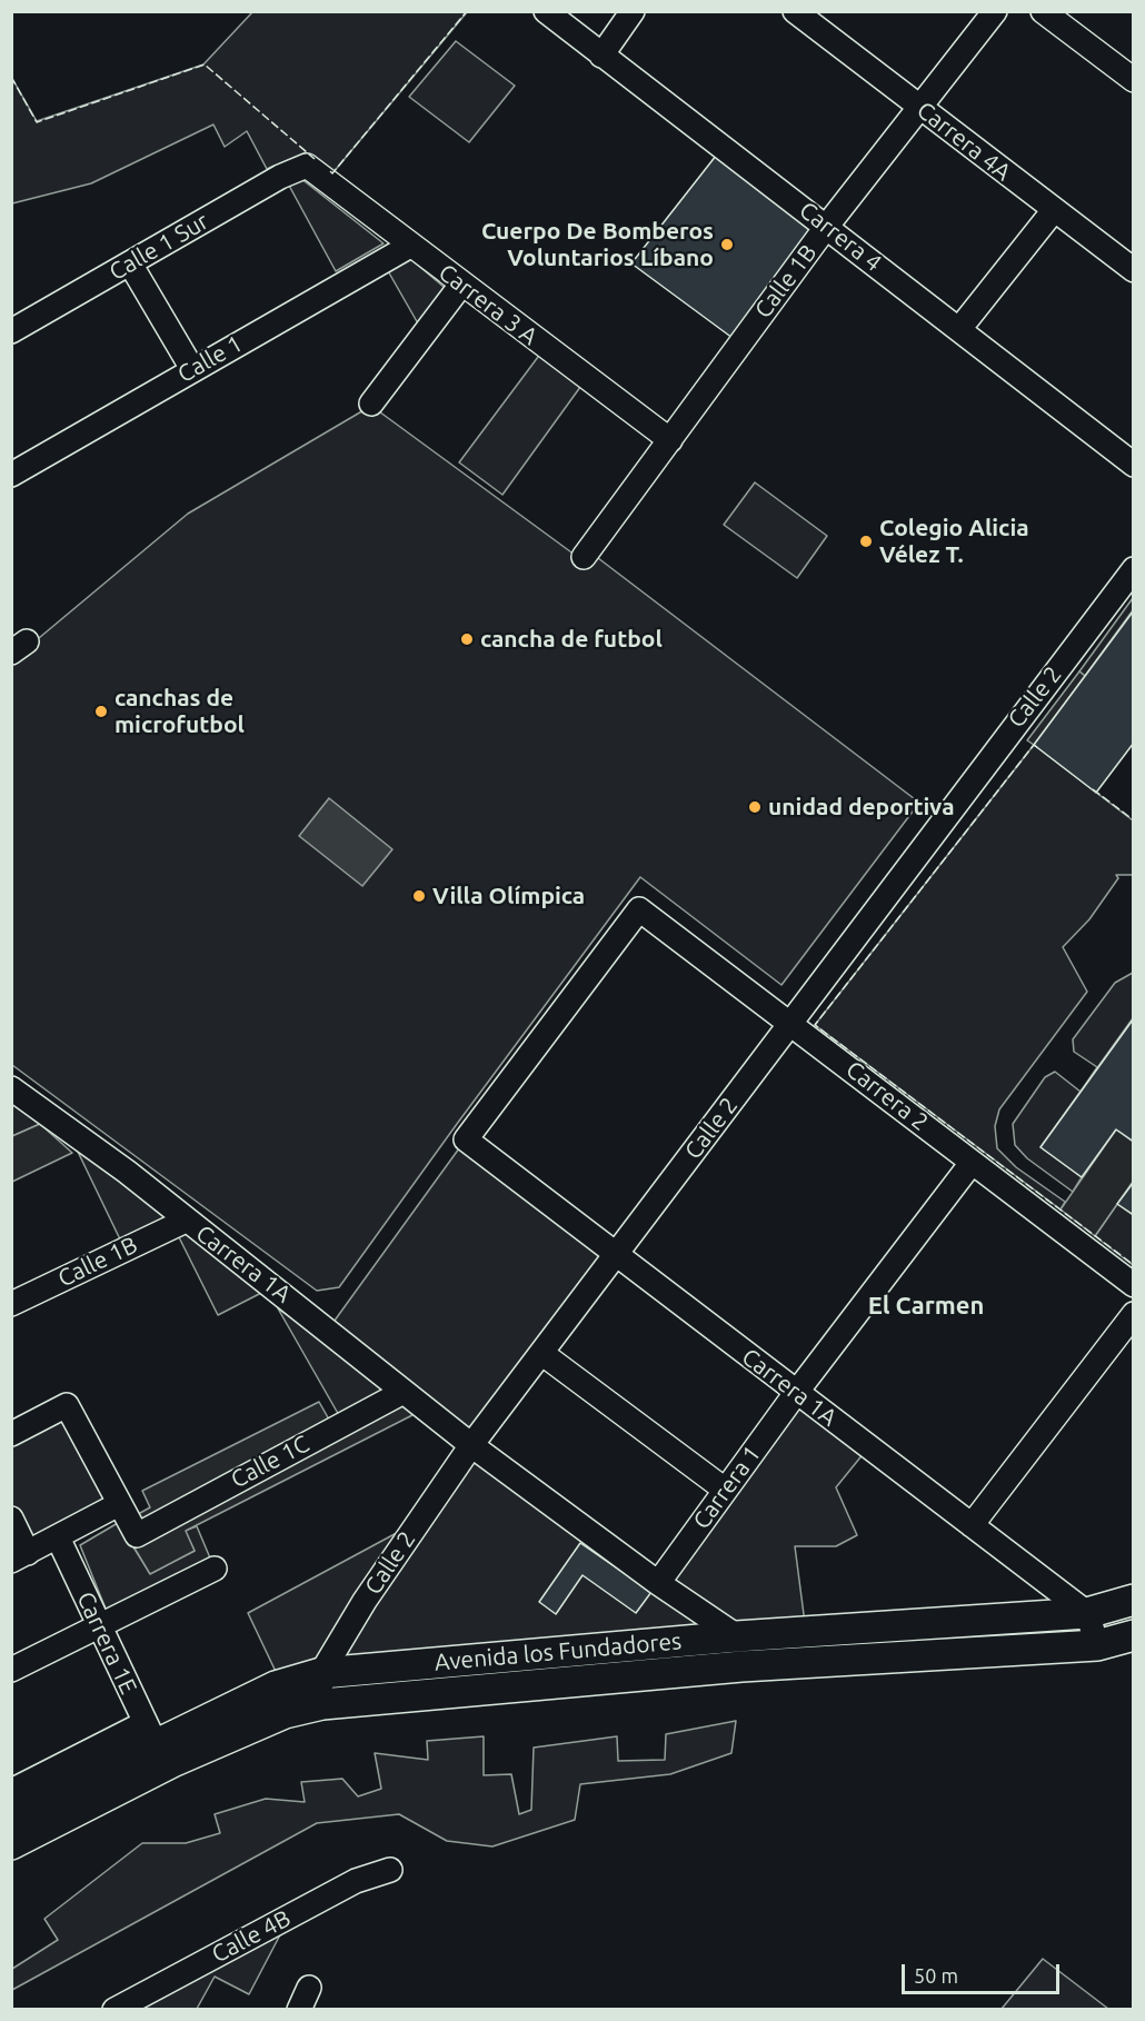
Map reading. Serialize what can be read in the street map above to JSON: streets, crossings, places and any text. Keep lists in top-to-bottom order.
{
  "streets": {
    "main road": ["Avenida los Fundadores"],
    "street": [
      "Carrera 4A",
      "Carrera 4",
      "Calle 1 Sur",
      "Calle 1B",
      "Carrera 3 A",
      "Calle 1",
      "Calle 2",
      "Carrera 2",
      "Carrera 1A",
      "Calle 1C",
      "Carrera 1",
      "Carrera 1E",
      "Calle 4B"
    ]
  },
  "crossings": [
    ["Carrera 4A", "Calle 1B"],
    ["Carrera 4", "Calle 1B"],
    ["Calle 1 Sur", "Carrera 3 A"],
    ["Calle 1B", "Carrera 3 A"],
    ["Calle 1B", "Carrera 1A"],
    ["Carrera 3 A", "Calle 1"],
    ["Calle 2", "Carrera 2"],
    ["Calle 2", "Carrera 1A"],
    ["Calle 2", "Avenida los Fundadores"],
    ["Carrera 2", "Carrera 1A"],
    ["Carrera 2", "Carrera 1"],
    ["Carrera 1A", "Calle 1C"],
    ["Carrera 1A", "Carrera 1"],
    ["Carrera 1A", "Avenida los Fundadores"],
    ["Carrera 1E", "Avenida los Fundadores"]
  ],
  "districts": ["El Carmen"],
  "places": [
    "Cuerpo De Bomberos Voluntarios Líbano",
    "Colegio Alicia Vélez T.",
    "cancha de futbol",
    "canchas de microfutbol",
    "unidad deportiva",
    "Villa Olímpica"
  ],
  "scale_bar": "50 m"
}
